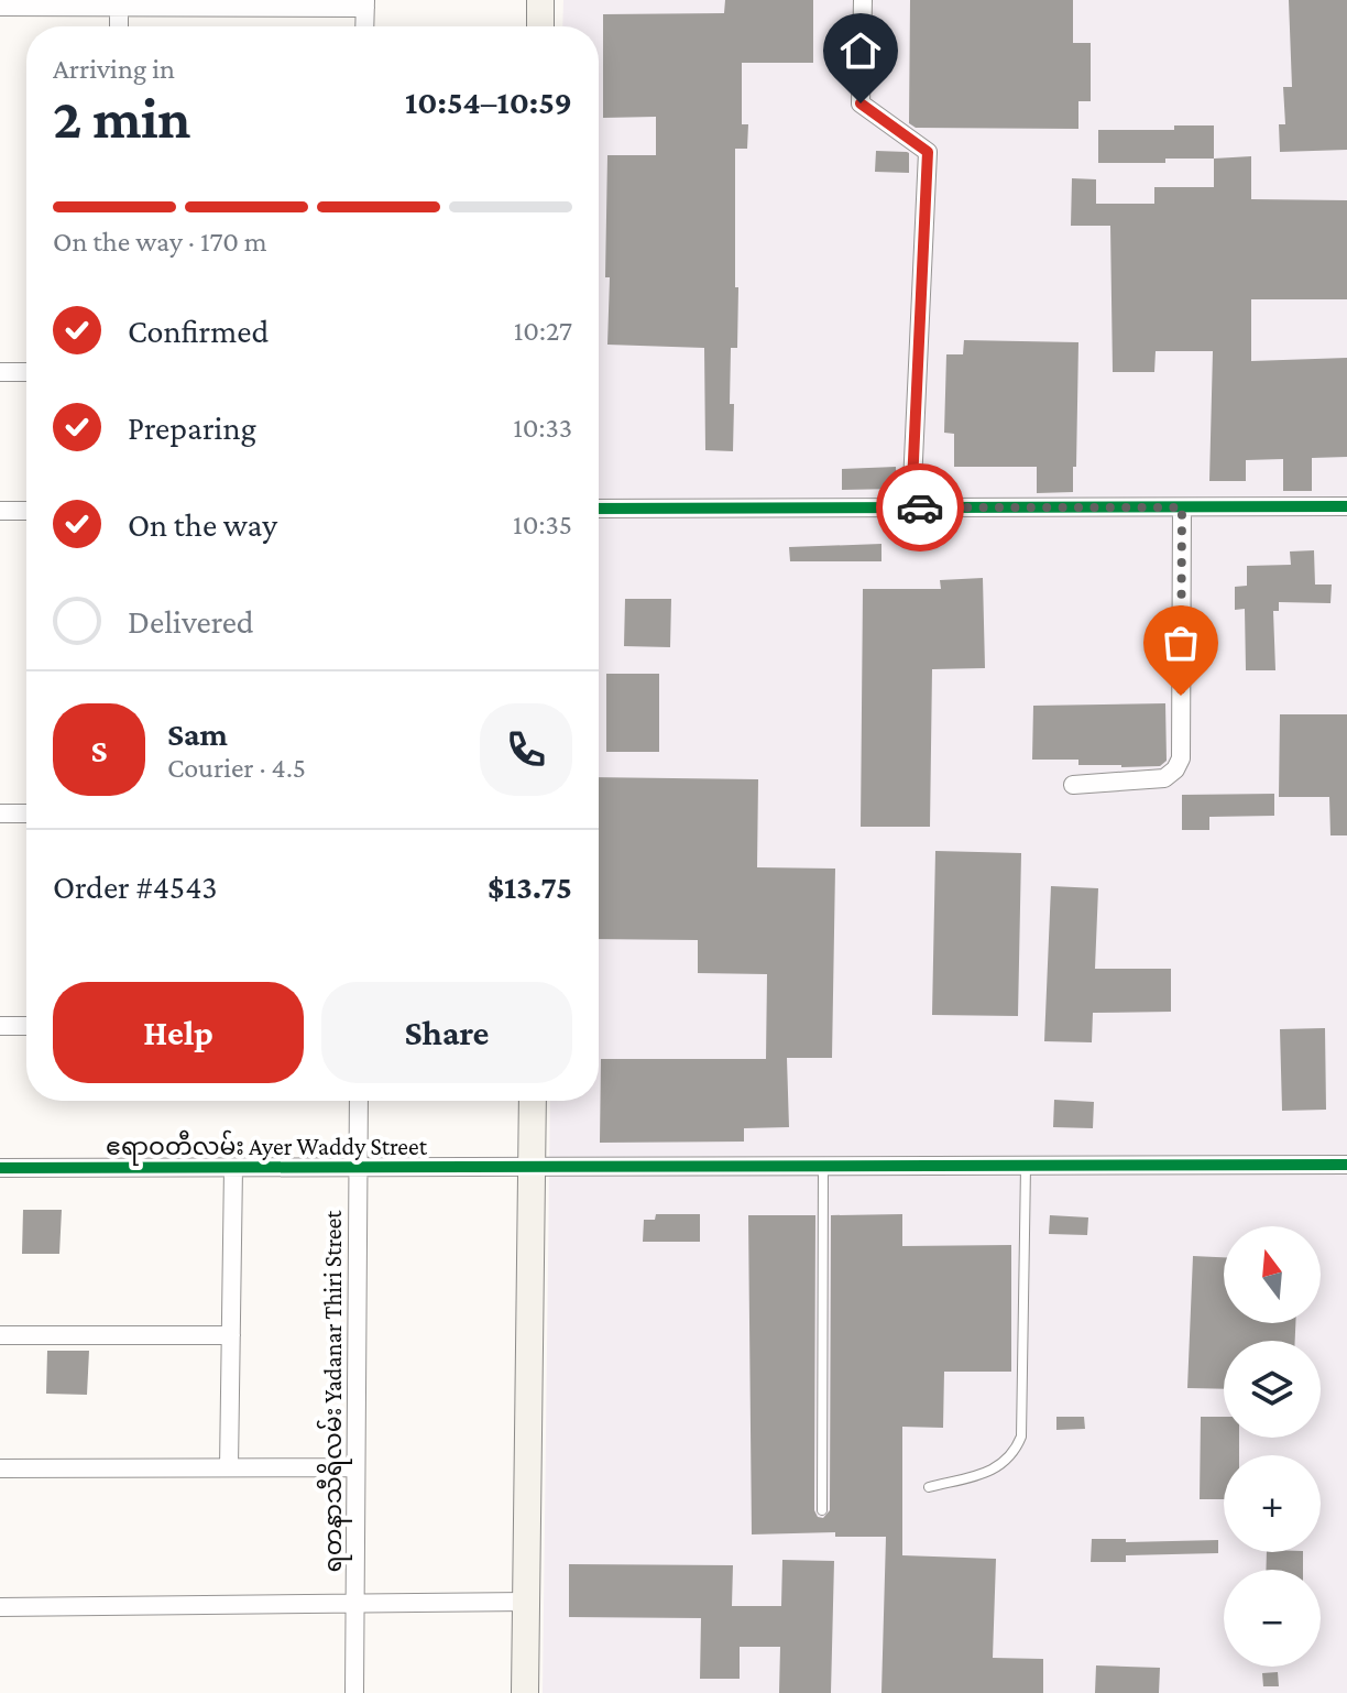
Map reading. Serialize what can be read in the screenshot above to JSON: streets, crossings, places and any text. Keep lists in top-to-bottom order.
{
  "streets": {
    "street": ["ဧရာဝတီလမ်း Ayer Waddy Street", "ရတနာသီရိလမ်း Yadanar Thiri Street"]
  },
  "crossings": [
    ["ဧရာဝတီလမ်း Ayer Waddy Street", "ရတနာသီရိလမ်း Yadanar Thiri Street"]
  ],
  "north": "top",
  "page": {
    "heading": ["2 min", "Arriving in", "10:54–10:59"],
    "panel": [
      "Sam",
      "Courier · 4.5",
      "Order #4543",
      "$13.75"
    ],
    "bar": "On the way · 170 m",
    "list": [
      ["Confirmed", "10:27"],
      ["Preparing", "10:33"],
      ["On the way", "10:35"],
      "Delivered"
    ],
    "round": "S",
    "buttons": ["Help", "Share"],
    "map_buttons": ["+", "−"]
  }
}
